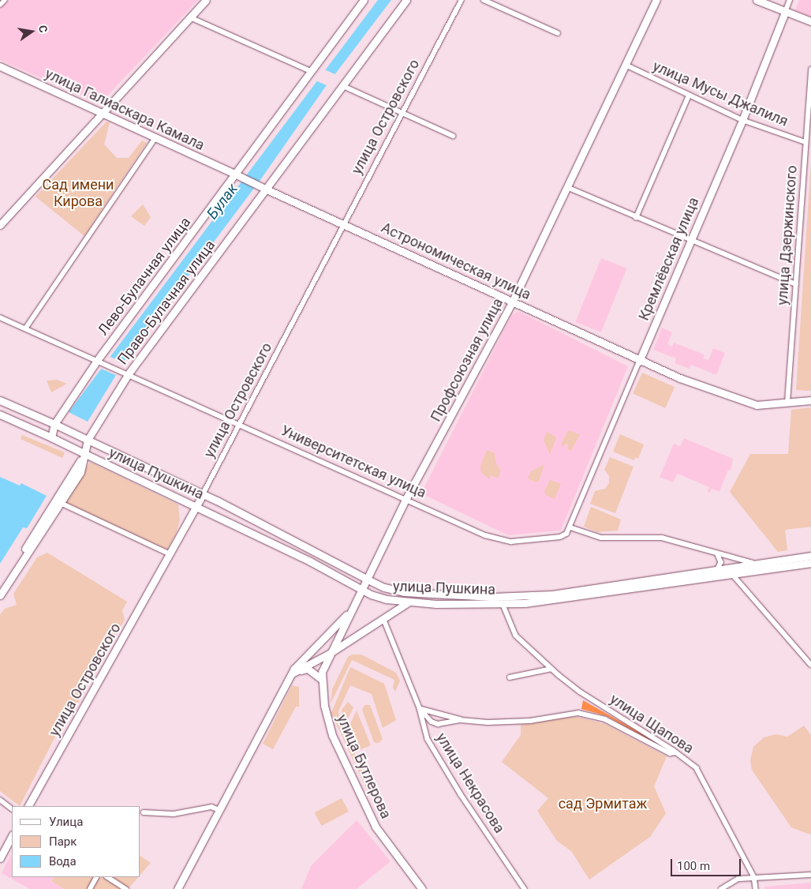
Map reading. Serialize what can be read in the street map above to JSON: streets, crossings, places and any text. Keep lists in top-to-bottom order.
{
  "streets": {
    "main road": [
      "улица Галиаскара Камала",
      "улица Островского",
      "Кремлёвская улица",
      "Астрономическая улица",
      "Лево-Булачная улица",
      "Право-Булачная улица",
      "Профсоюзная улица",
      "улица Пушкина",
      "улица Бутлерова"
    ],
    "street": [
      "улица Мусы Джалиля",
      "улица Дзержинского",
      "Университетская улица",
      "улица Щапова",
      "улица Некрасова"
    ]
  },
  "crossings": [
    ["улица Мусы Джалиля", "улица Дзержинского"],
    ["улица Мусы Джалиля", "Кремлёвская улица"],
    ["улица Мусы Джалиля", "Профсоюзная улица"],
    ["улица Галиаскара Камала", "Астрономическая улица"],
    ["улица Галиаскара Камала", "Лево-Булачная улица"],
    ["улица Галиаскара Камала", "Право-Булачная улица"],
    ["улица Островского", "Астрономическая улица"],
    ["улица Островского", "Университетская улица"],
    ["улица Островского", "улица Пушкина"],
    ["улица Дзержинского", "Астрономическая улица"],
    ["Кремлёвская улица", "Астрономическая улица"],
    ["Кремлёвская улица", "Университетская улица"],
    ["Астрономическая улица", "Право-Булачная улица"],
    ["Астрономическая улица", "Профсоюзная улица"],
    ["Лево-Булачная улица", "Университетская улица"],
    ["Лево-Булачная улица", "улица Пушкина"],
    ["Право-Булачная улица", "Университетская улица"],
    ["Право-Булачная улица", "улица Пушкина"],
    ["Профсоюзная улица", "Университетская улица"],
    ["Профсоюзная улица", "улица Пушкина"],
    ["улица Пушкина", "улица Щапова"]
  ],
  "water": ["Булак"],
  "parks": ["Сад имени Кирова", "сад Эрмитаж"],
  "legend": ["Улица", "Парк", "Вода"],
  "scale_bar": "100 m",
  "north": "right"
}
